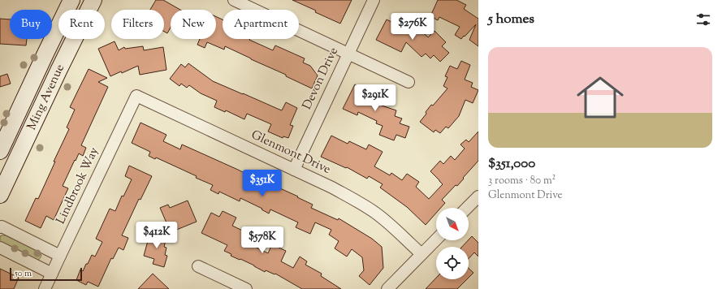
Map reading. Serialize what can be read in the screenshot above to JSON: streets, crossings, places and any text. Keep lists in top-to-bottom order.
{
  "streets": {
    "main road": ["Ming Avenue"],
    "street": ["Devon Drive", "Glenmont Drive", "Lindbrook Way"]
  },
  "crossings": [
    ["Devon Drive", "Glenmont Drive"],
    ["Glenmont Drive", "Lindbrook Way"]
  ],
  "scale_bar": "50 m",
  "north": "bottom right",
  "page": {
    "heading": "5 homes",
    "chip": [
      "Buy",
      "Rent",
      "Filters",
      "New",
      "Apartment"
    ],
    "price": [
      "$276K",
      "$291K",
      "$351K",
      "$412K",
      "$578K"
    ],
    "list": [
      {
        "name": "$351,000",
        "note": "3 rooms · 80 m² · Glenmont Drive"
      }
    ],
    "scale": "50 m"
  }
}
